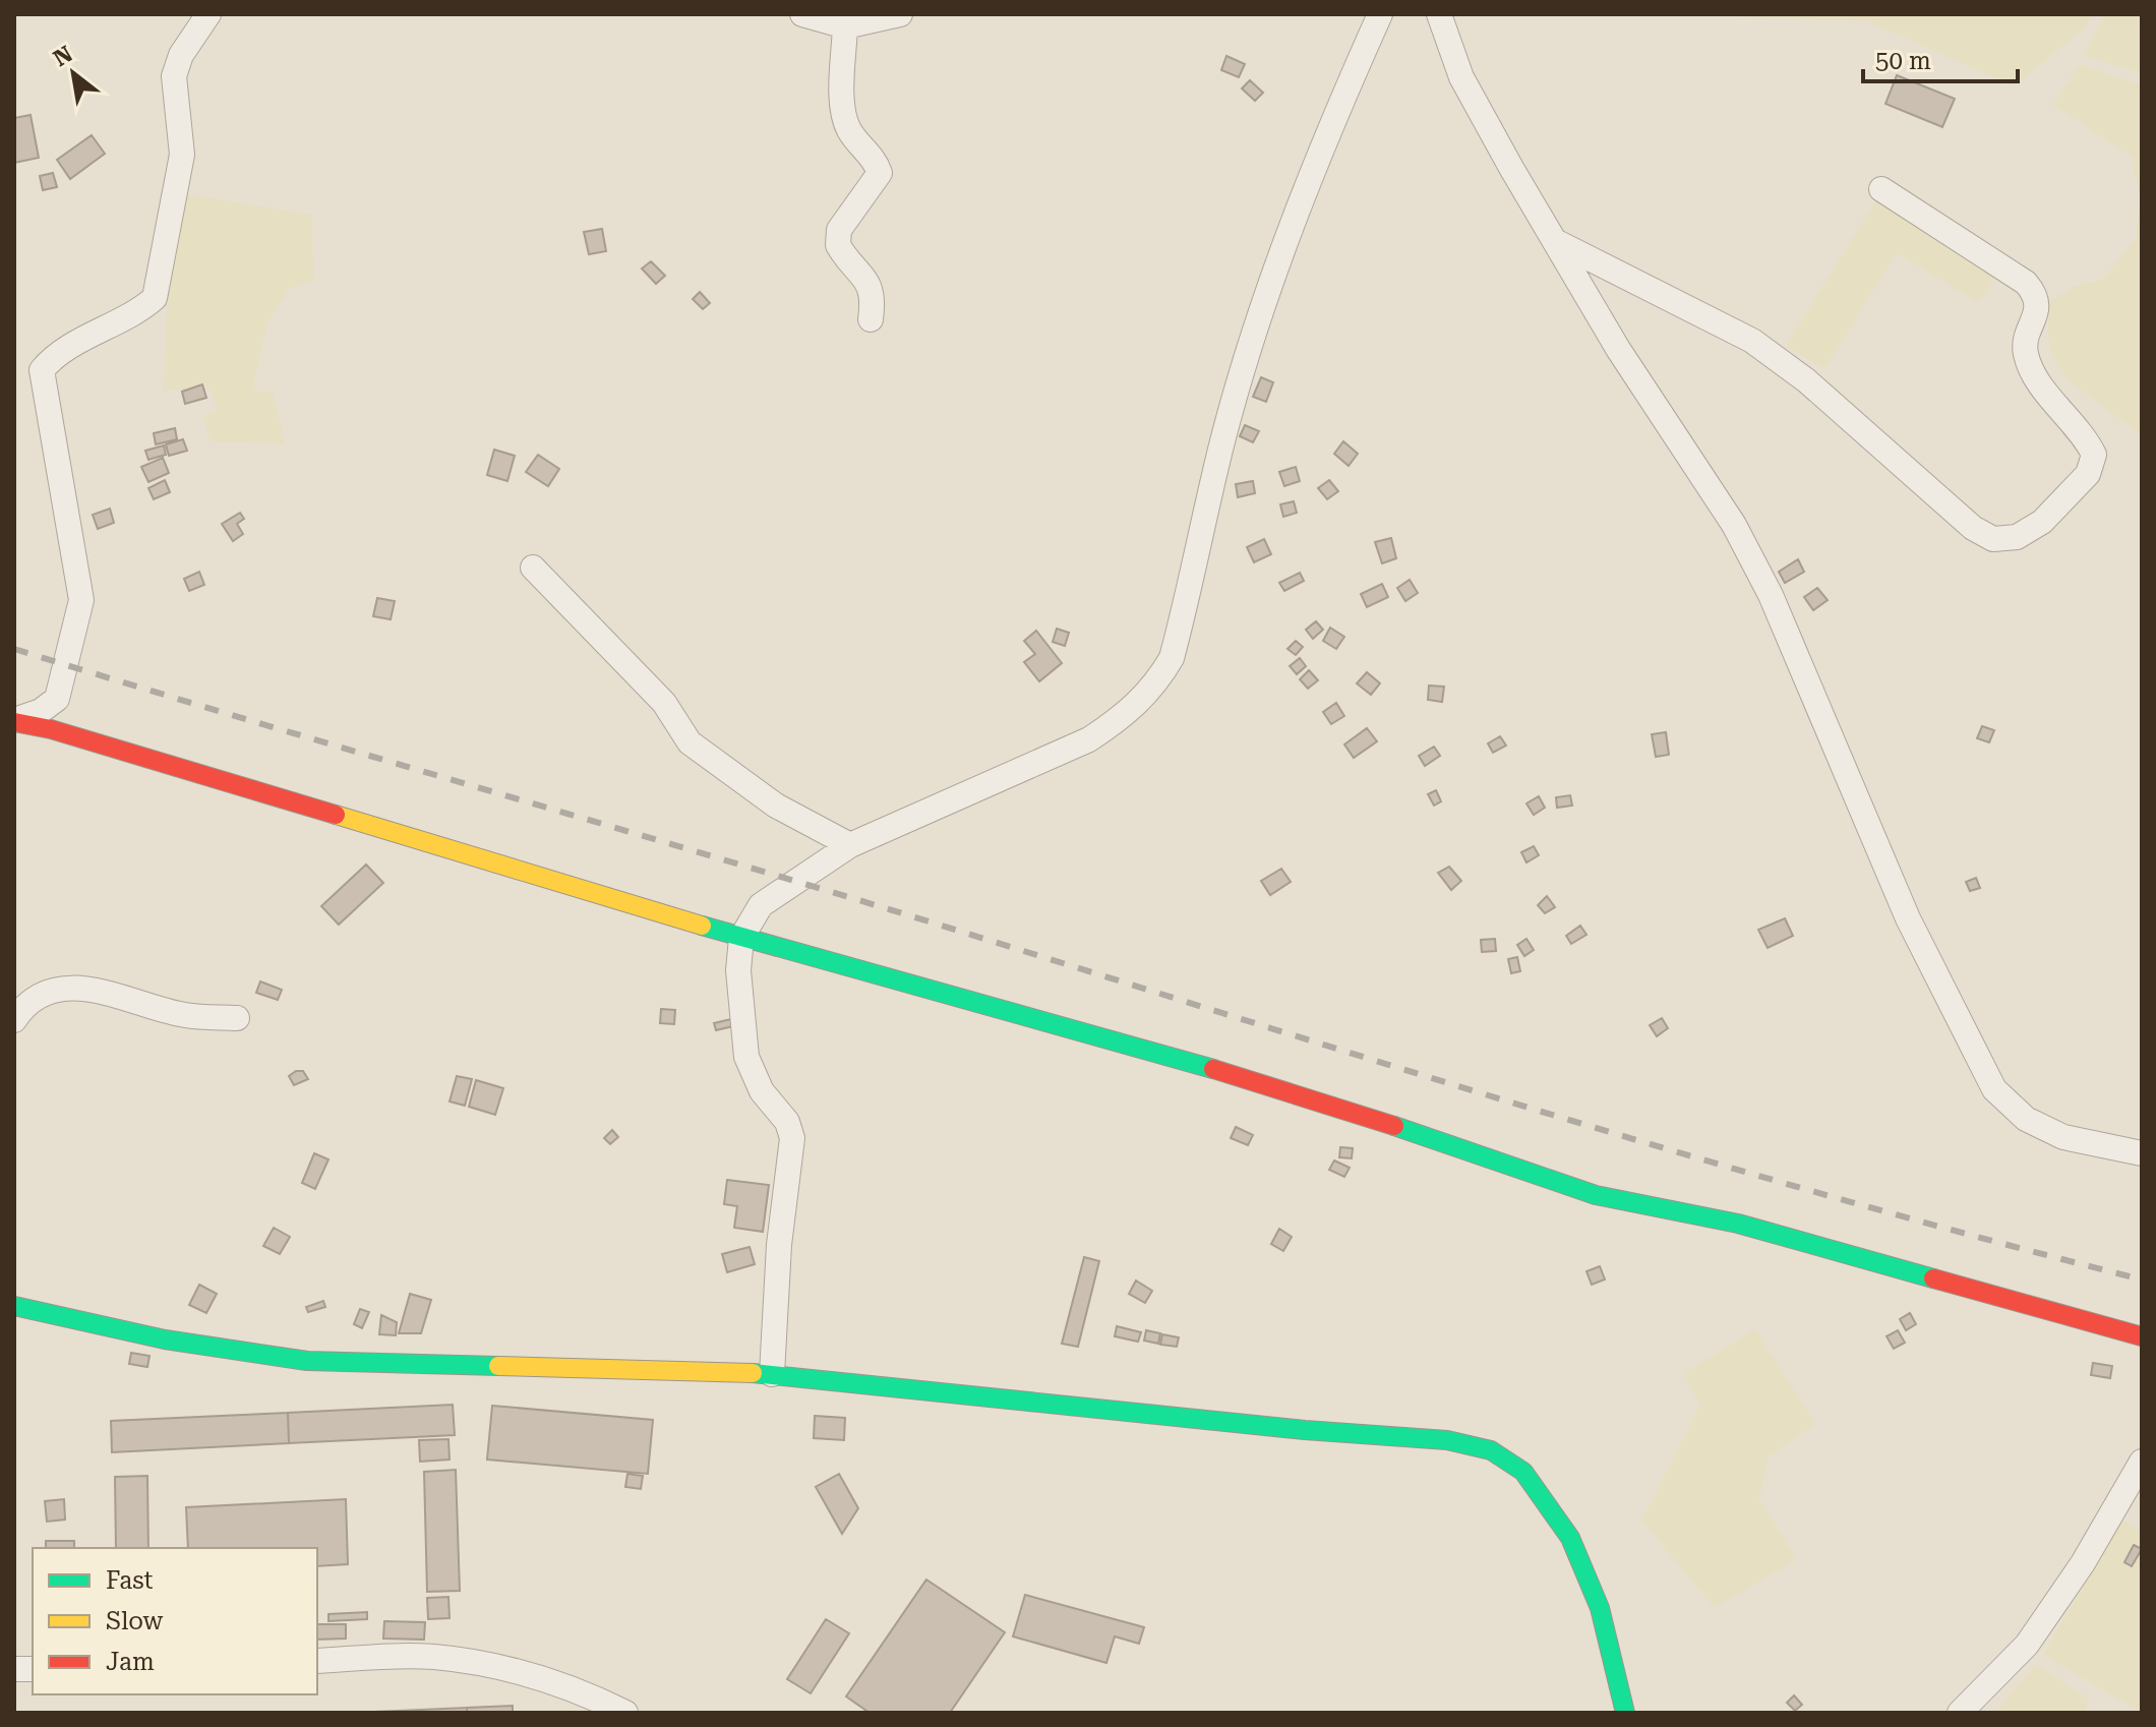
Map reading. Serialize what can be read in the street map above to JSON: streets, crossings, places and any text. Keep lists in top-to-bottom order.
{
  "legend": ["Fast", "Slow", "Jam"],
  "scale_bar": "50 m",
  "north": "top left"
}
